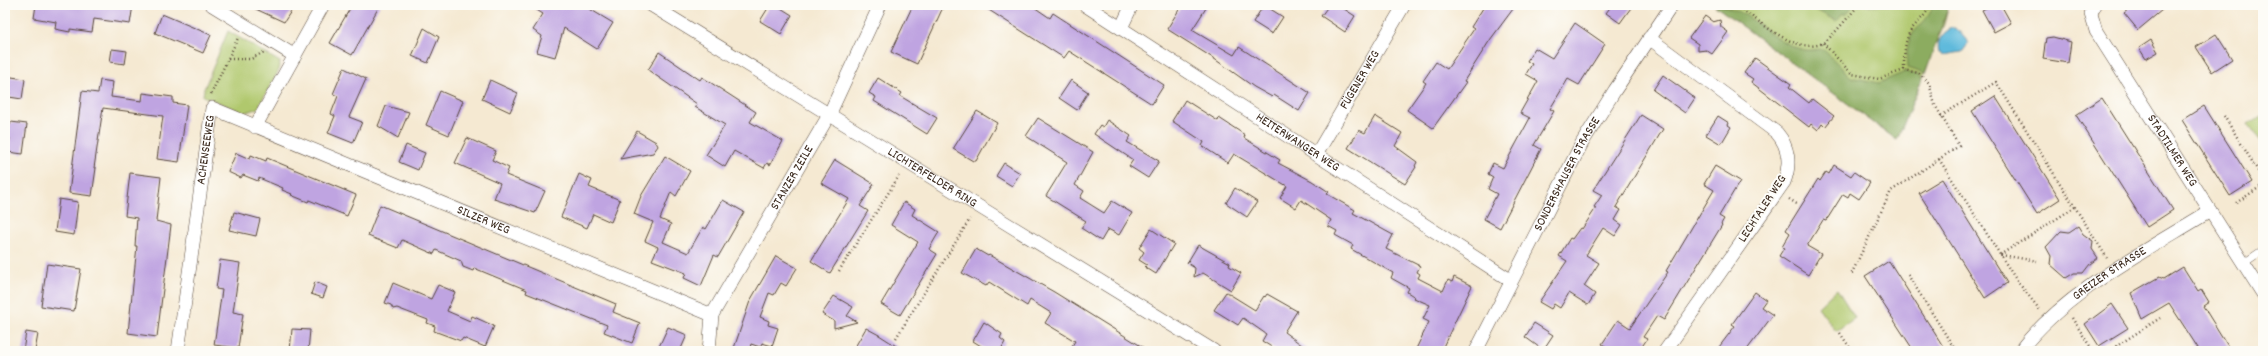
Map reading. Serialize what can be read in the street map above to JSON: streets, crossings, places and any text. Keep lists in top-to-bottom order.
{
  "streets": {
    "street": [
      "FÜGENER WEG",
      "HEITERWANGER WEG",
      "ACHENSEEWEG",
      "STADTILMER WEG",
      "SONDERSHAUSER STRASSE",
      "LICHTERFELDER RING",
      "STANZER ZEILE",
      "LECHTALER WEG",
      "SILZER WEG",
      "GREIZER STRASSE"
    ]
  },
  "crossings": [
    ["FÜGENER WEG", "HEITERWANGER WEG"],
    ["HEITERWANGER WEG", "SONDERSHAUSER STRASSE"],
    ["ACHENSEEWEG", "SILZER WEG"],
    ["STADTILMER WEG", "GREIZER STRASSE"],
    ["SONDERSHAUSER STRASSE", "LECHTALER WEG"],
    ["LICHTERFELDER RING", "STANZER ZEILE"],
    ["STANZER ZEILE", "SILZER WEG"]
  ]
}
